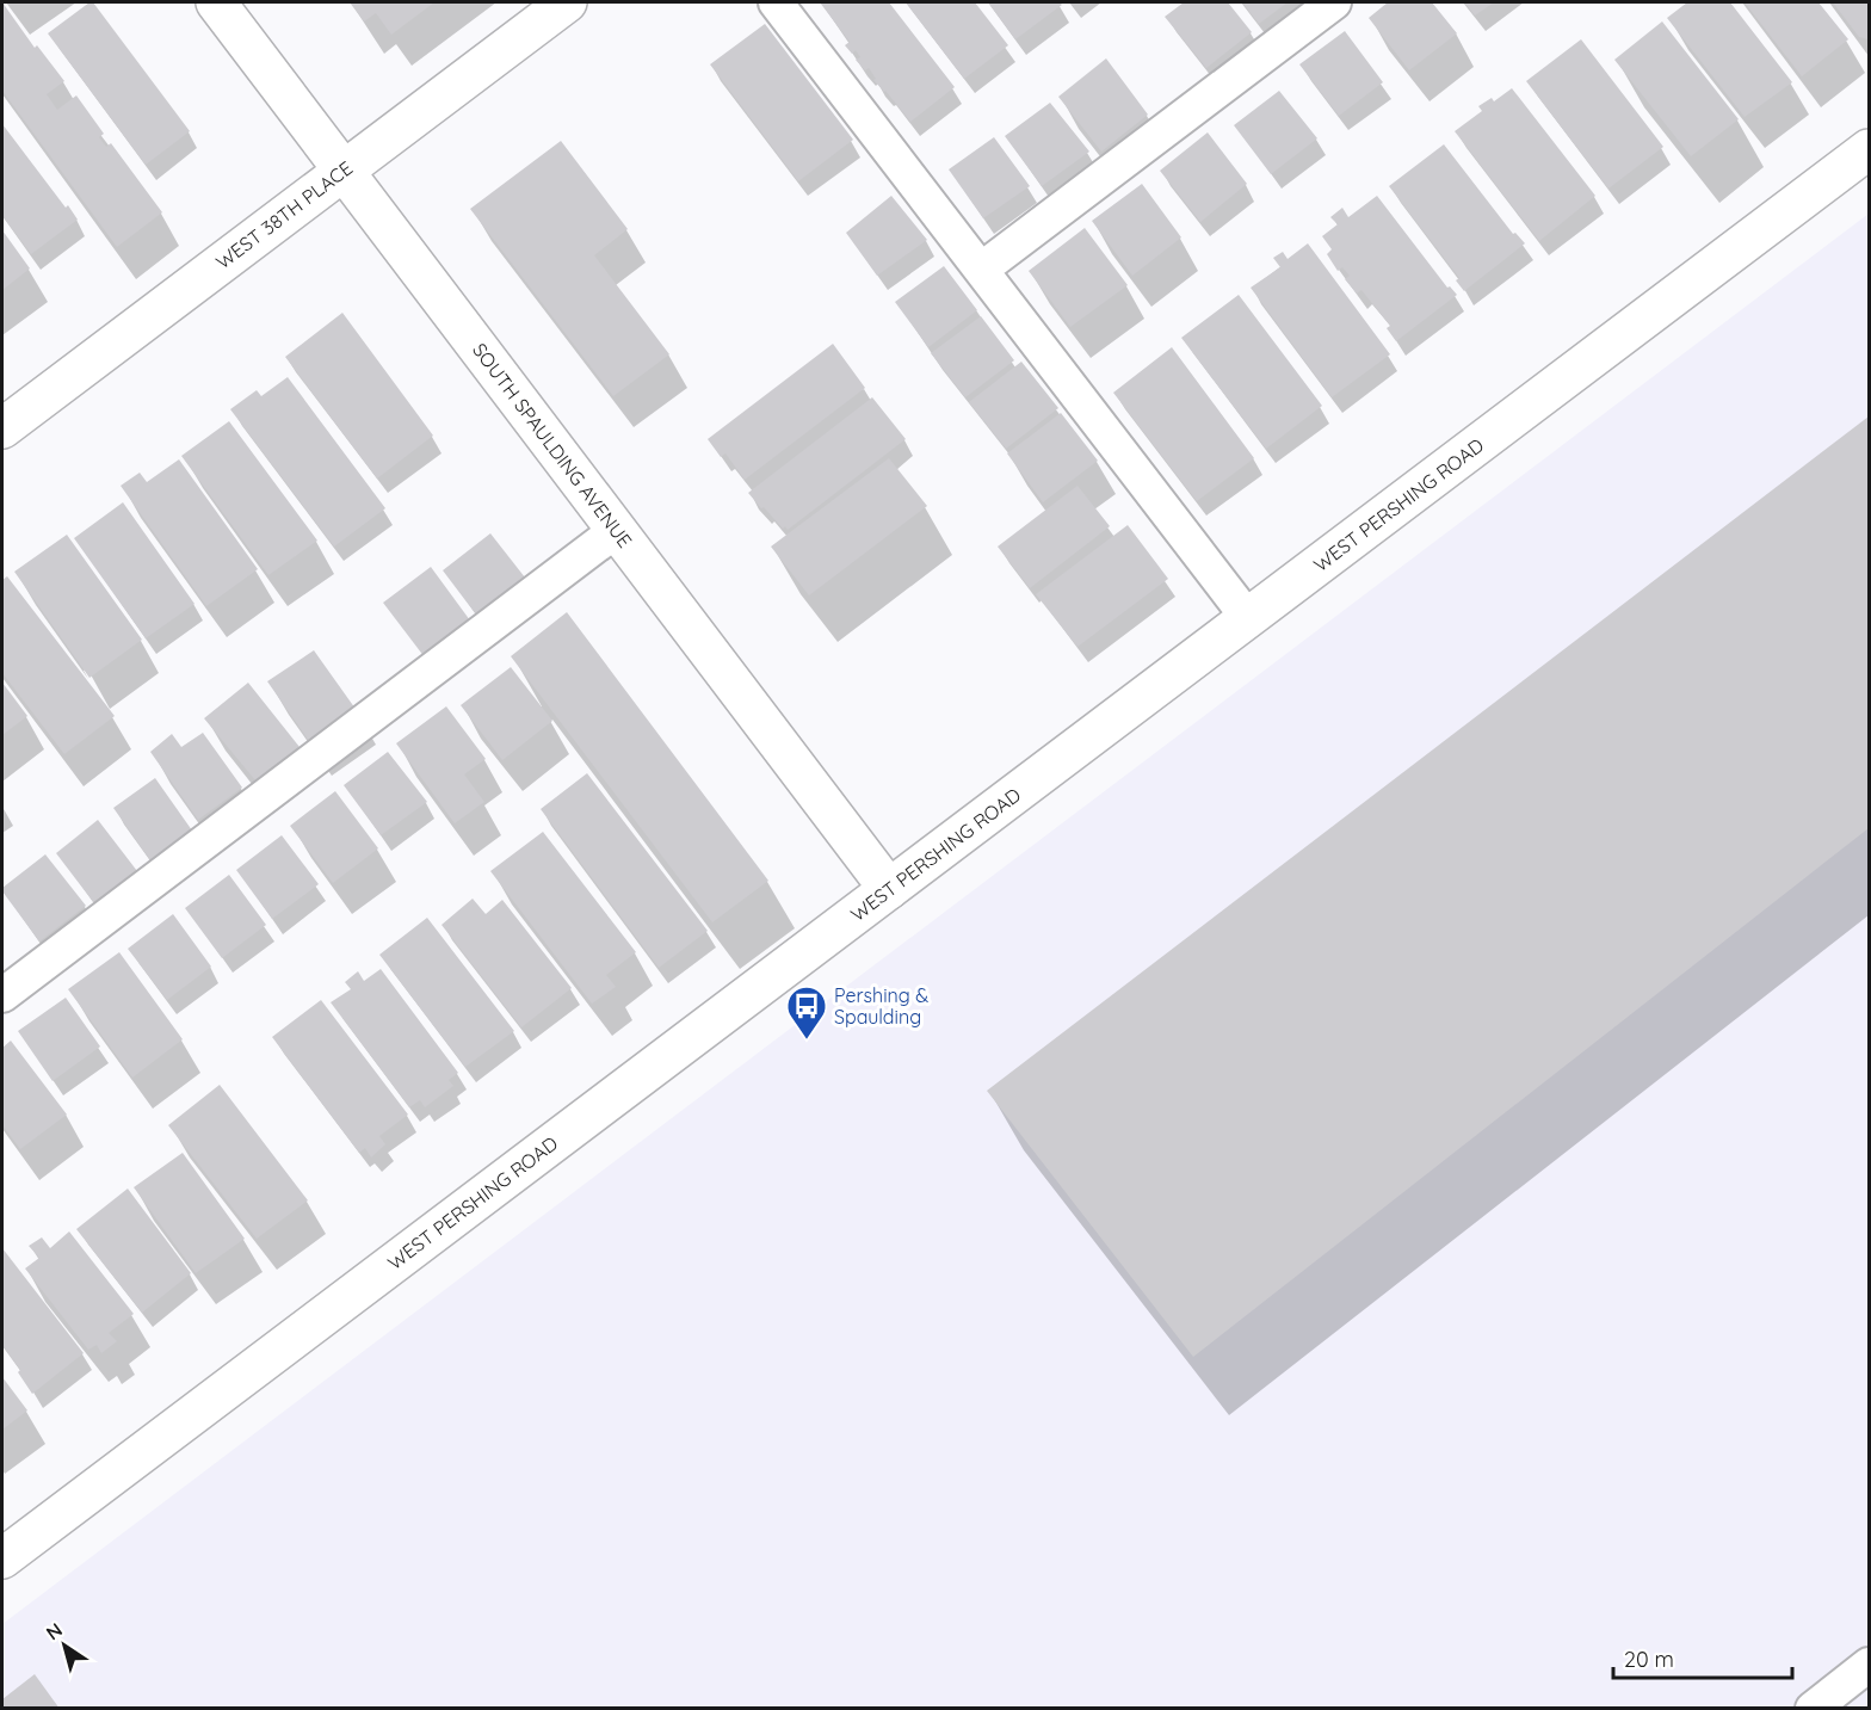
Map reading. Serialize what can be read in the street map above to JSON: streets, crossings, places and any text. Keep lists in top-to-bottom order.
{
  "streets": {
    "street": ["WEST 38TH PLACE", "SOUTH SPAULDING AVENUE", "WEST PERSHING ROAD"]
  },
  "crossings": [
    ["WEST 38TH PLACE", "SOUTH SPAULDING AVENUE"],
    ["SOUTH SPAULDING AVENUE", "WEST PERSHING ROAD"]
  ],
  "places": {
    "bus stop": ["Pershing & Spaulding"]
  },
  "scale_bar": "20 m",
  "north": "top left"
}
